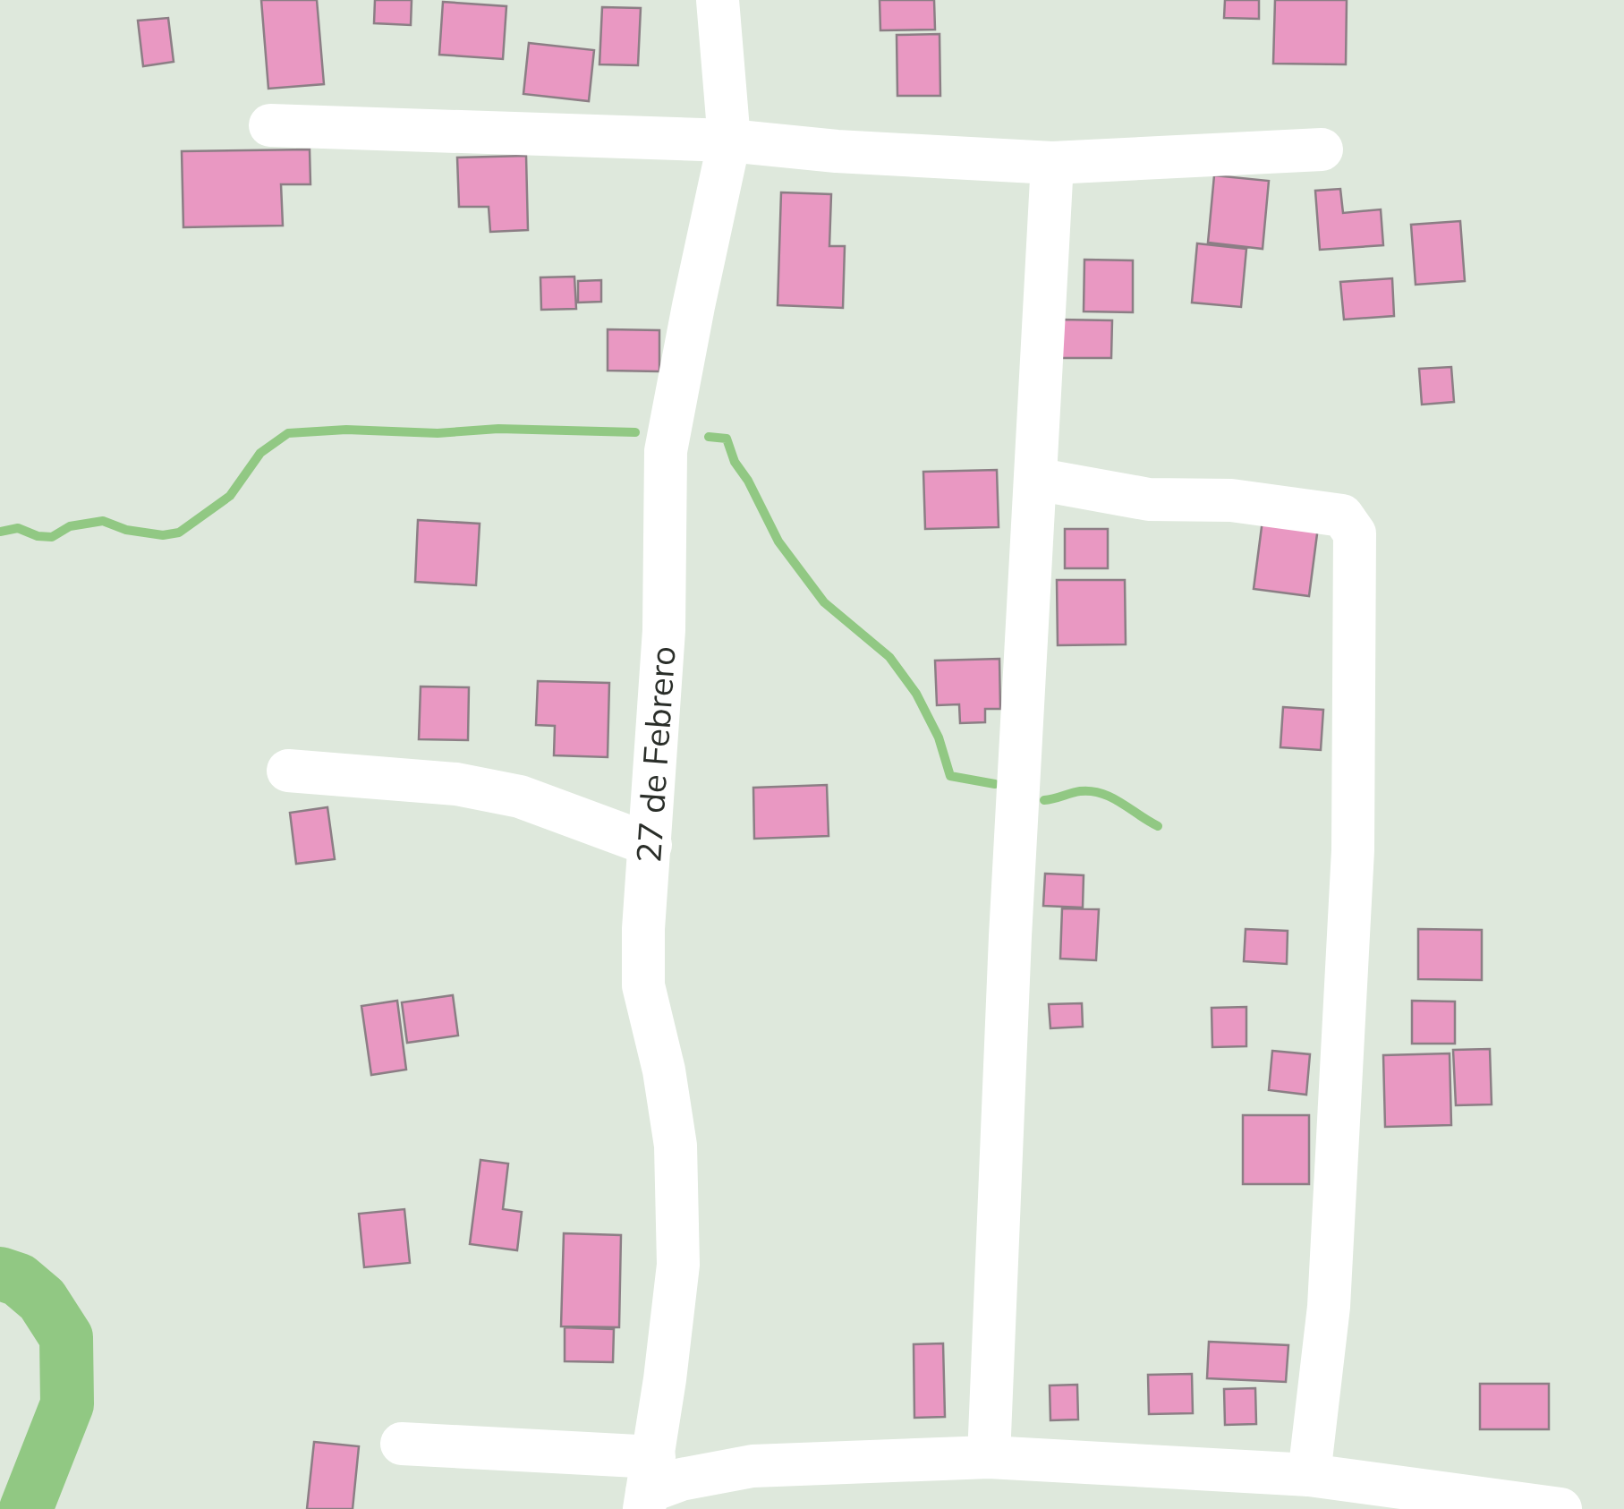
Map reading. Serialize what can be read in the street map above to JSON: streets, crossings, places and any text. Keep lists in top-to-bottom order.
{
  "streets": {
    "street": ["27 de Febrero"]
  }
}
